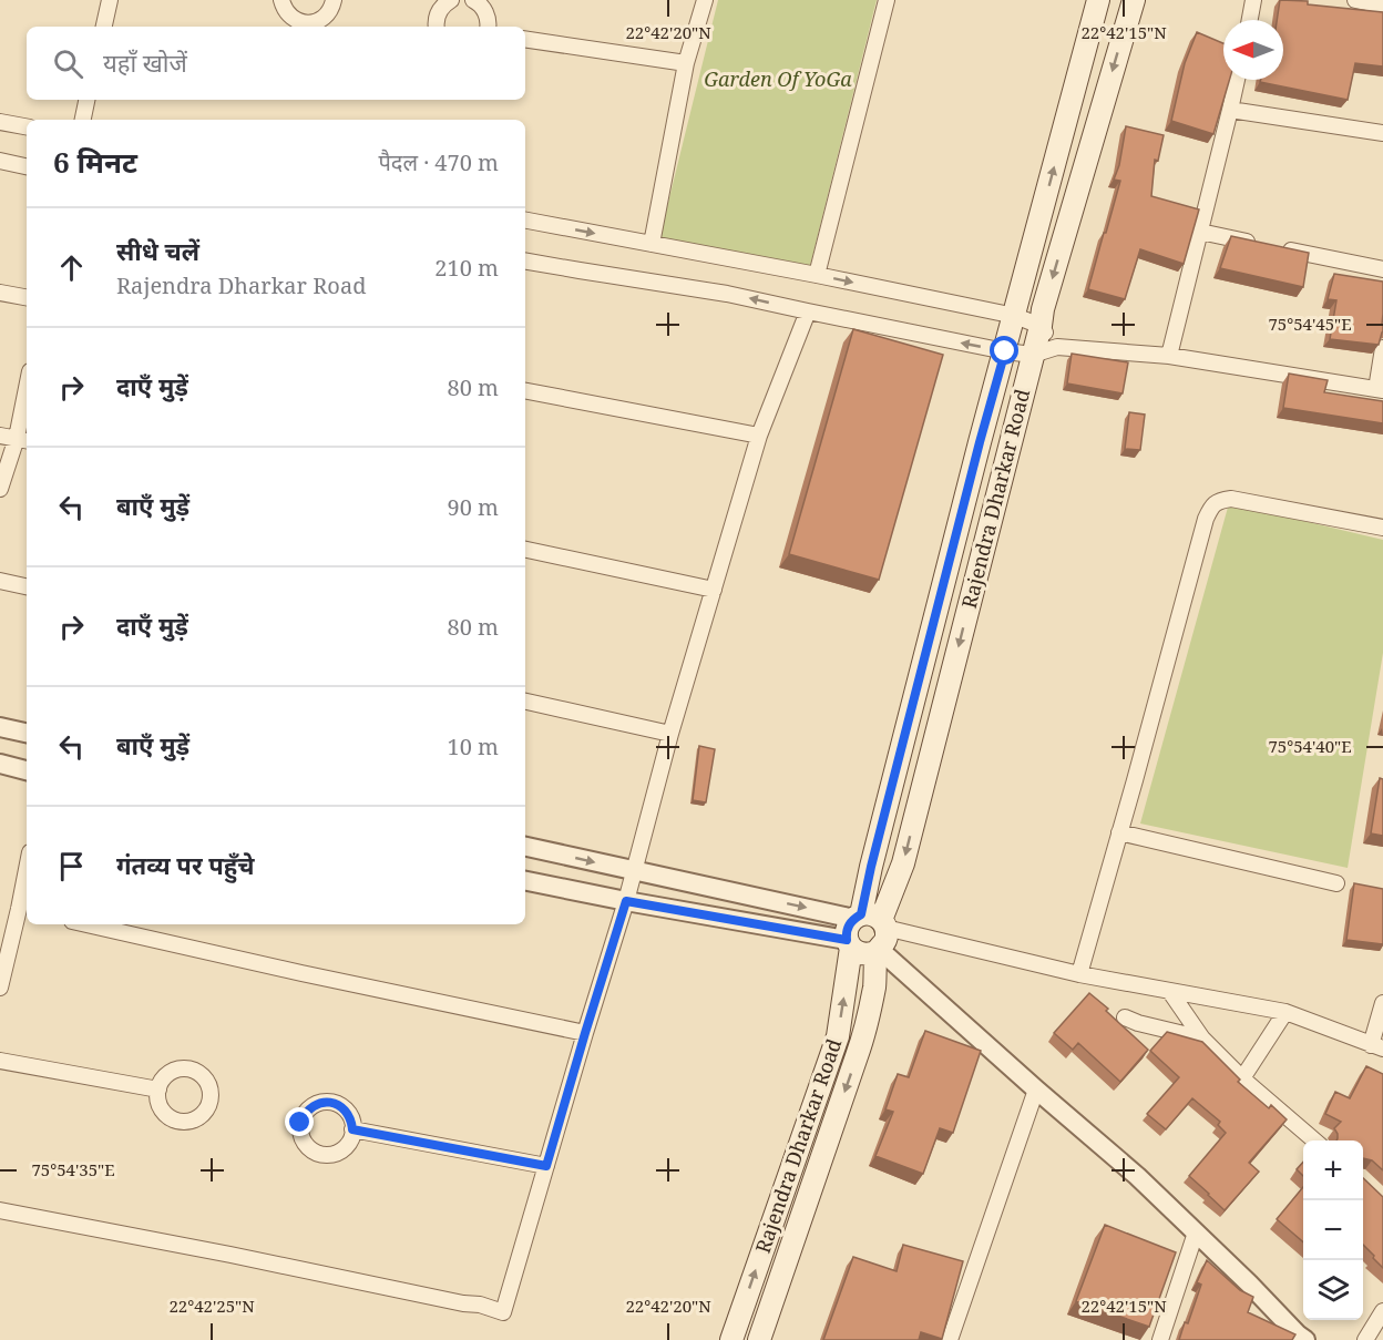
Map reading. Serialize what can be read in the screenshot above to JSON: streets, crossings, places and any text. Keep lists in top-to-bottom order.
{
  "streets": {
    "main road": ["Rajendra Dharkar Road"]
  },
  "parks": ["Garden Of YoGa"],
  "north": "left",
  "page": {
    "search": "यहाँ खोजें",
    "heading": ["6 मिनट", "पैदल · 470 m"],
    "list": [
      ["सीधे चलें", "Rajendra Dharkar Road", "210 m"],
      ["दाएँ मुड़ें", "80 m"],
      ["बाएँ मुड़ें", "90 m"],
      ["दाएँ मुड़ें", "80 m"],
      ["बाएँ मुड़ें", "10 m"],
      "गंतव्य पर पहुँचे"
    ],
    "map_buttons": ["+", "−"]
  },
  "coordinates": [
    "22°42'20\"N",
    "22°42'15\"N",
    "75°54'45\"E",
    "75°54'40\"E",
    "75°54'35\"E",
    "22°42'25\"N"
  ]
}
